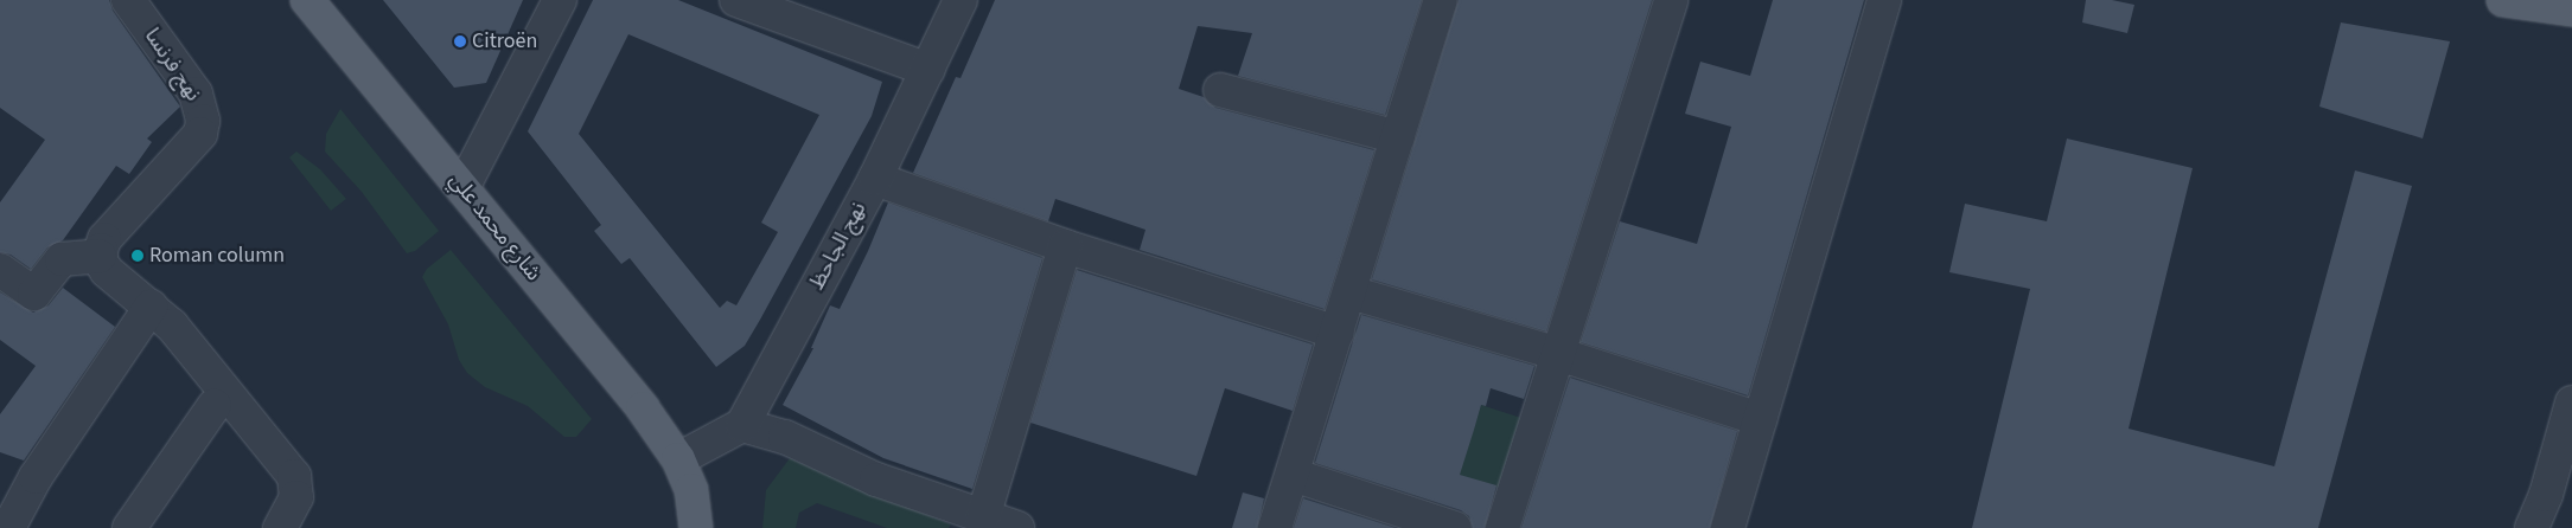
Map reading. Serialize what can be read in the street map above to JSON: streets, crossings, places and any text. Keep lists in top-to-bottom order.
{
  "streets": {
    "main road": ["شارع محمد علي"],
    "street": ["نهج فرنسا", "نهج الجاحظ"]
  },
  "places": ["Citroën", "Roman column"]
}
